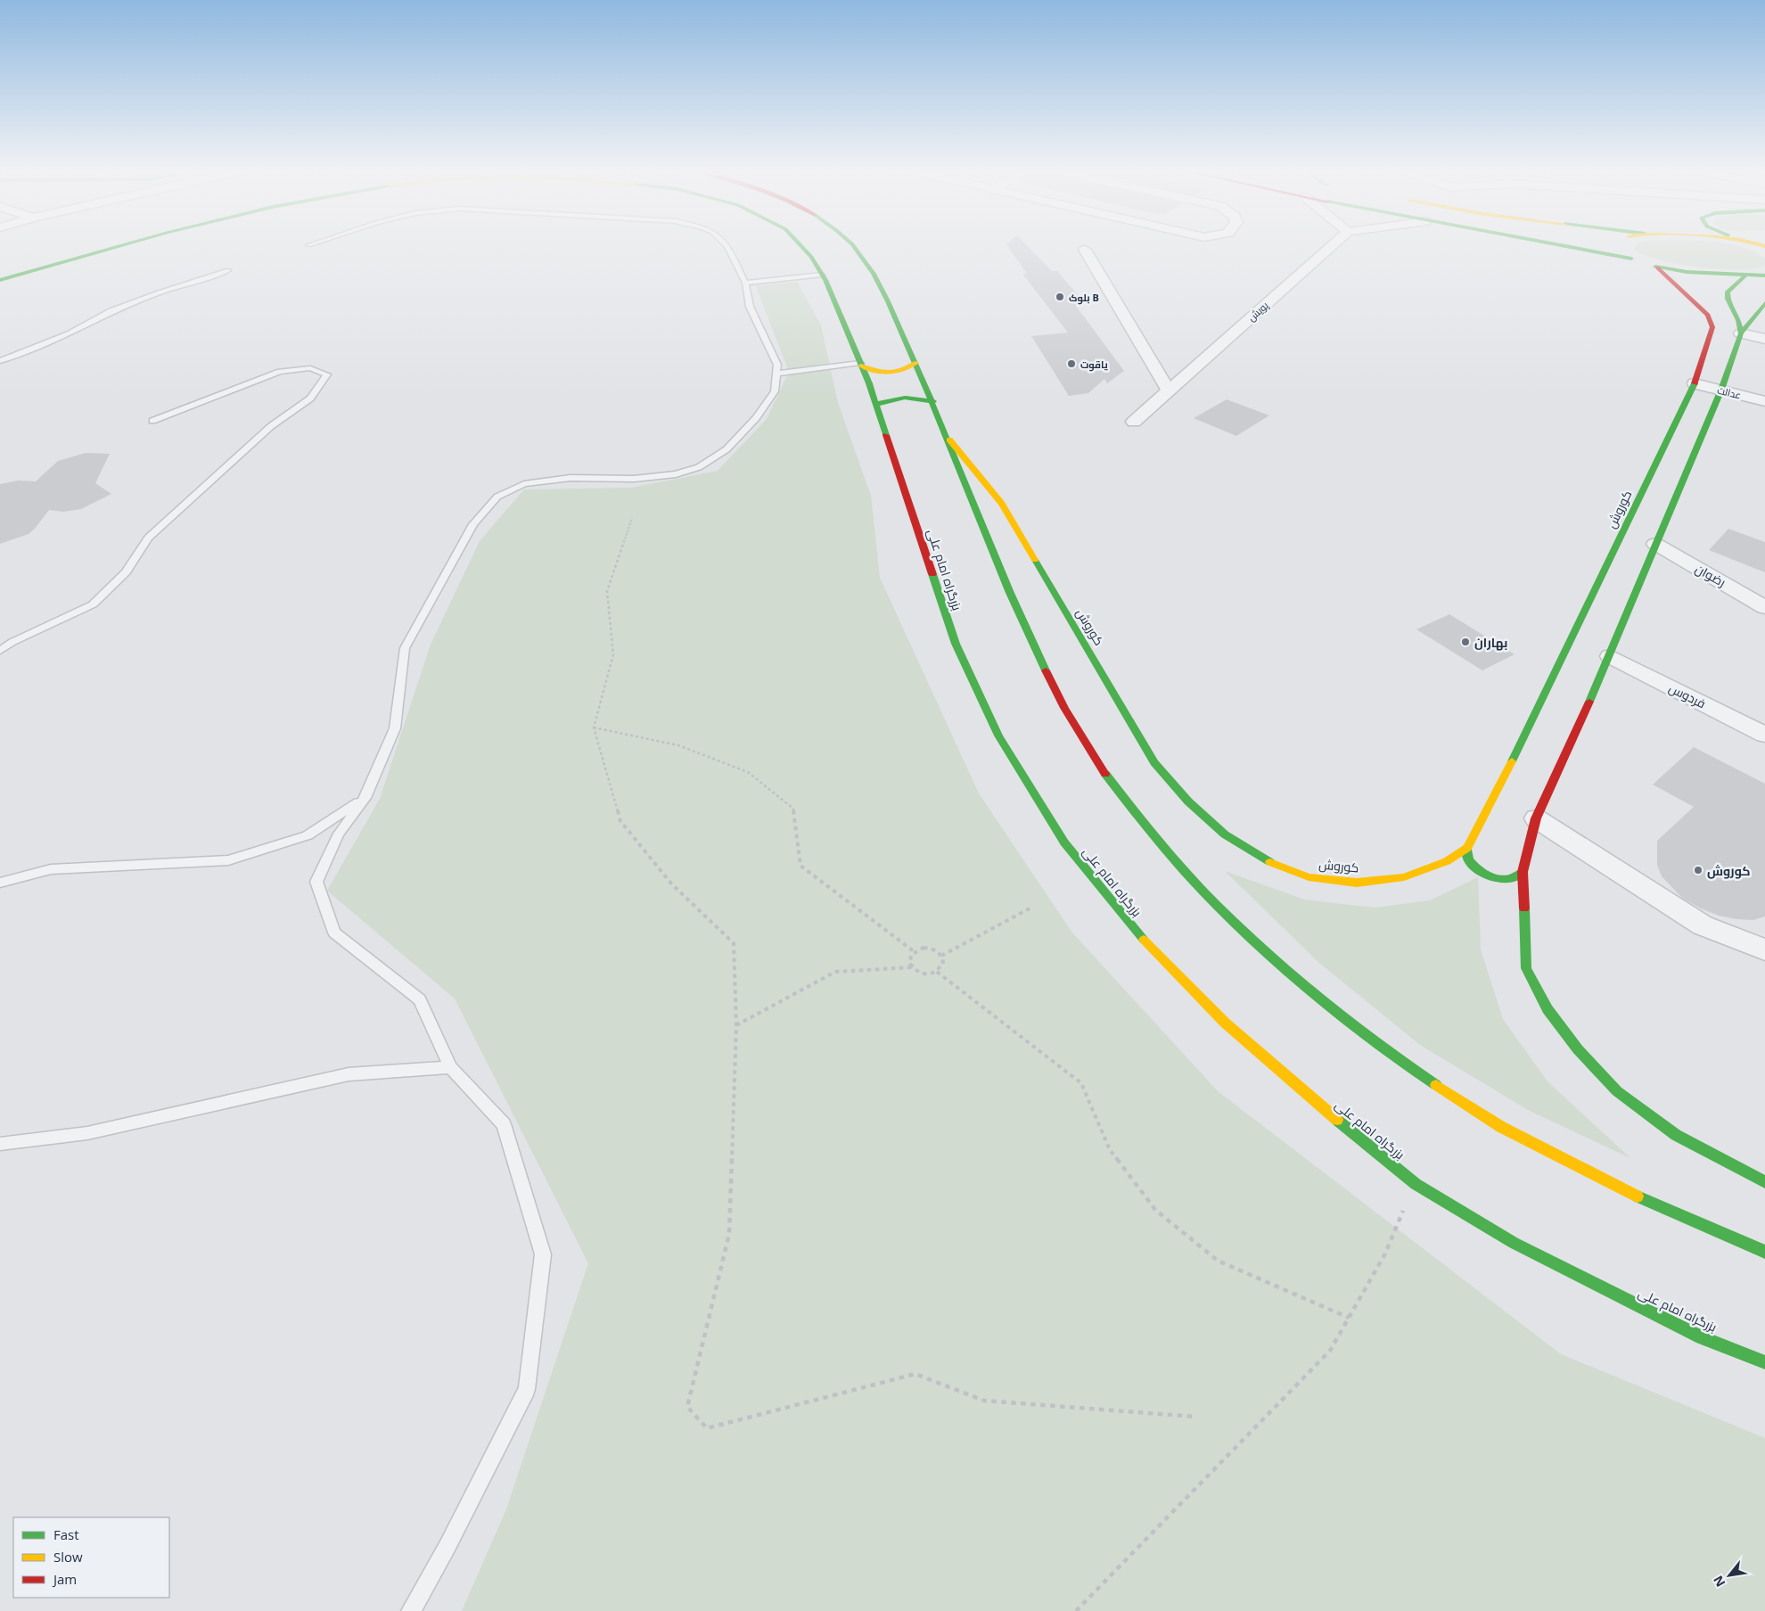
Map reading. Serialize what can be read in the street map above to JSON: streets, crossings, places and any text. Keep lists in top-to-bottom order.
{
  "streets": {
    "main road": ["کوروش", "بزرگراه امام علی"],
    "street": [
      "پویش",
      "عدالت",
      "رضوان",
      "فردوس"
    ]
  },
  "crossings": [
    ["عدالت", "کوروش"]
  ],
  "places": [
    "بلوک B",
    "یاقوت",
    "بهاران",
    "کوروش"
  ],
  "legend": ["Fast", "Slow", "Jam"],
  "north": "bottom left"
}
